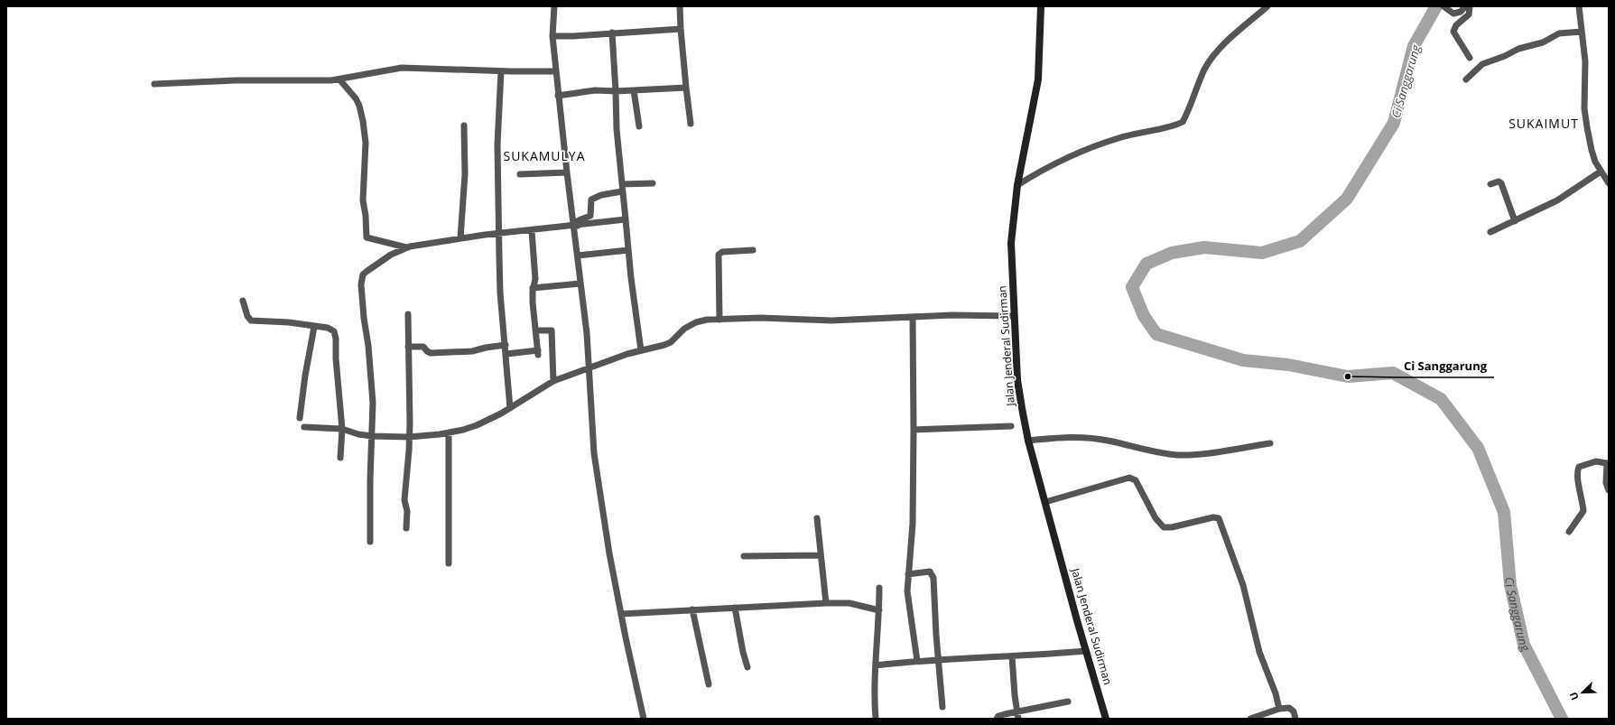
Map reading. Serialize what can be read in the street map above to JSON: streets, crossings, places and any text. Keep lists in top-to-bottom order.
{
  "streets": {
    "main road": ["Jalan Jenderal Sudirman"]
  },
  "districts": ["SUKAIMUT", "SUKAMULYA"],
  "water": ["Ci Sanggarung"],
  "places": ["Ci Sanggarung"],
  "north": "bottom left"
}
